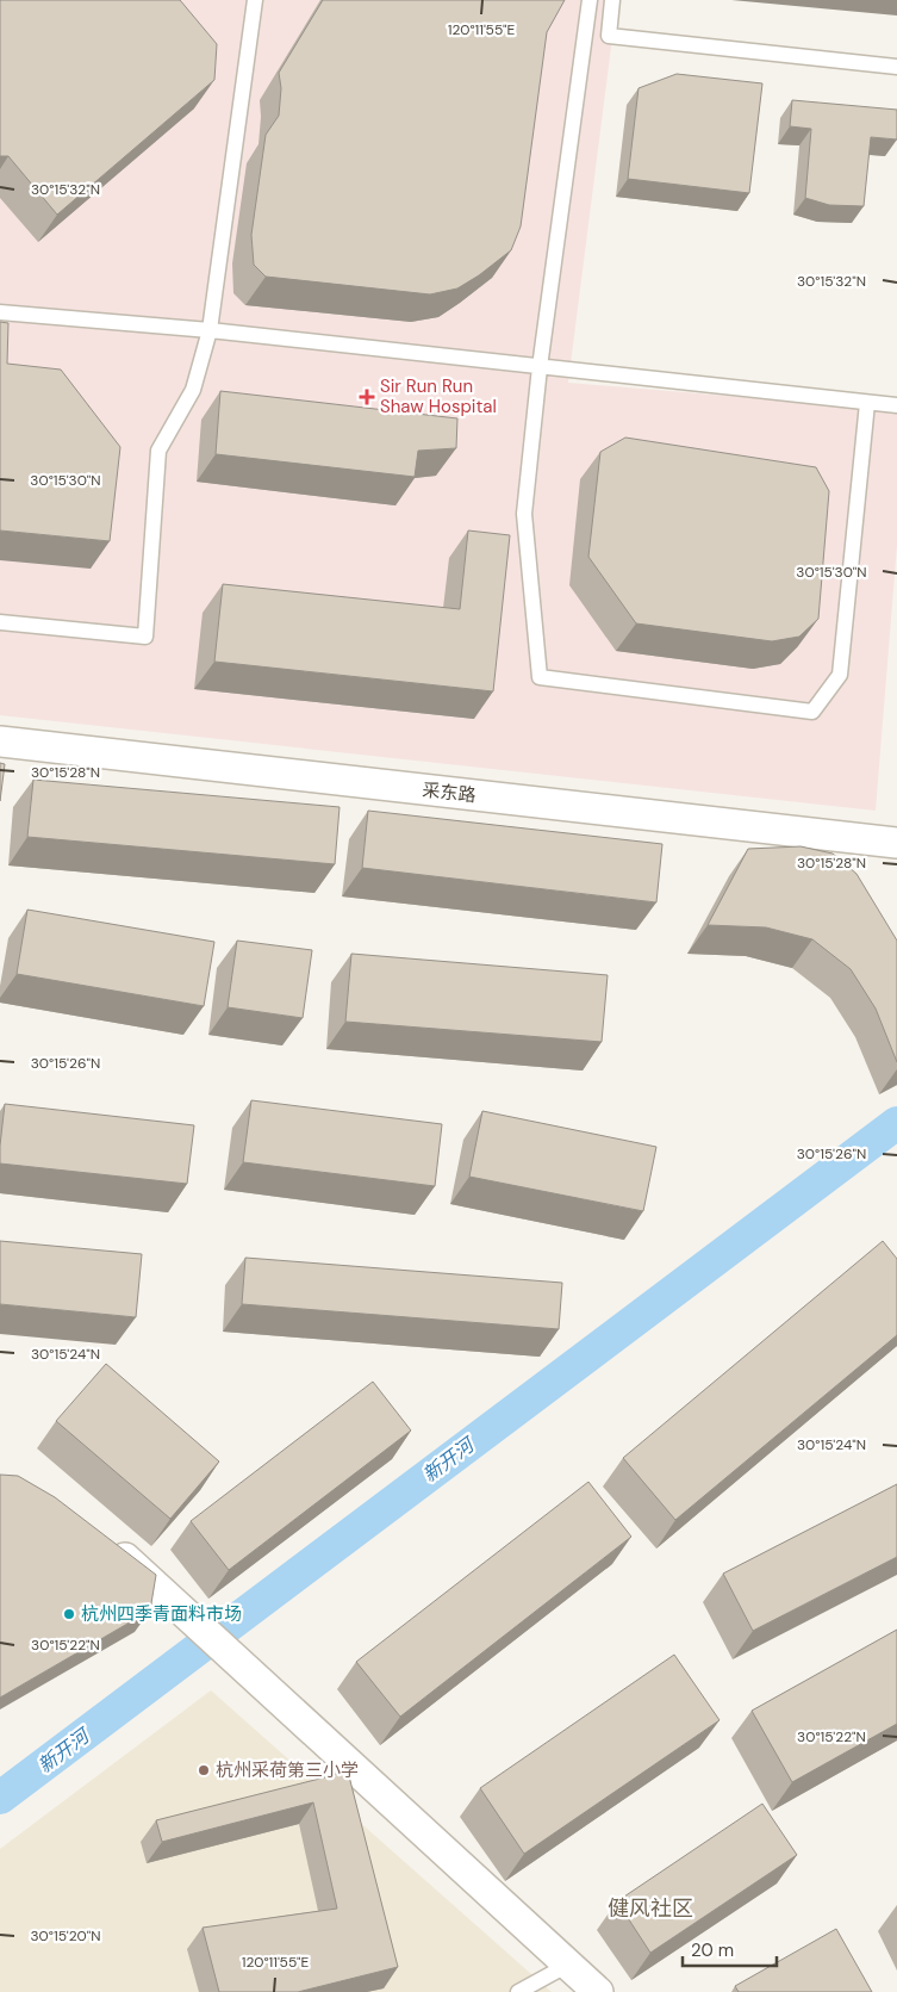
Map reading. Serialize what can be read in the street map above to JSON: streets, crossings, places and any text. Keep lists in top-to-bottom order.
{
  "streets": {
    "street": ["采东路"]
  },
  "districts": ["健风社区"],
  "water": ["新开河"],
  "places": {
    "health": ["Sir Run Run Shaw Hospital"],
    "other": ["杭州四季青面料市场", "杭州采荷第三小学"]
  },
  "scale_bar": "20 m",
  "coordinates": [
    "120°11'55\"E",
    "30°15'32\"N",
    "30°15'30\"N",
    "30°15'28\"N",
    "30°15'26\"N",
    "30°15'24\"N",
    "30°15'22\"N",
    "30°15'20\"N"
  ]
}
